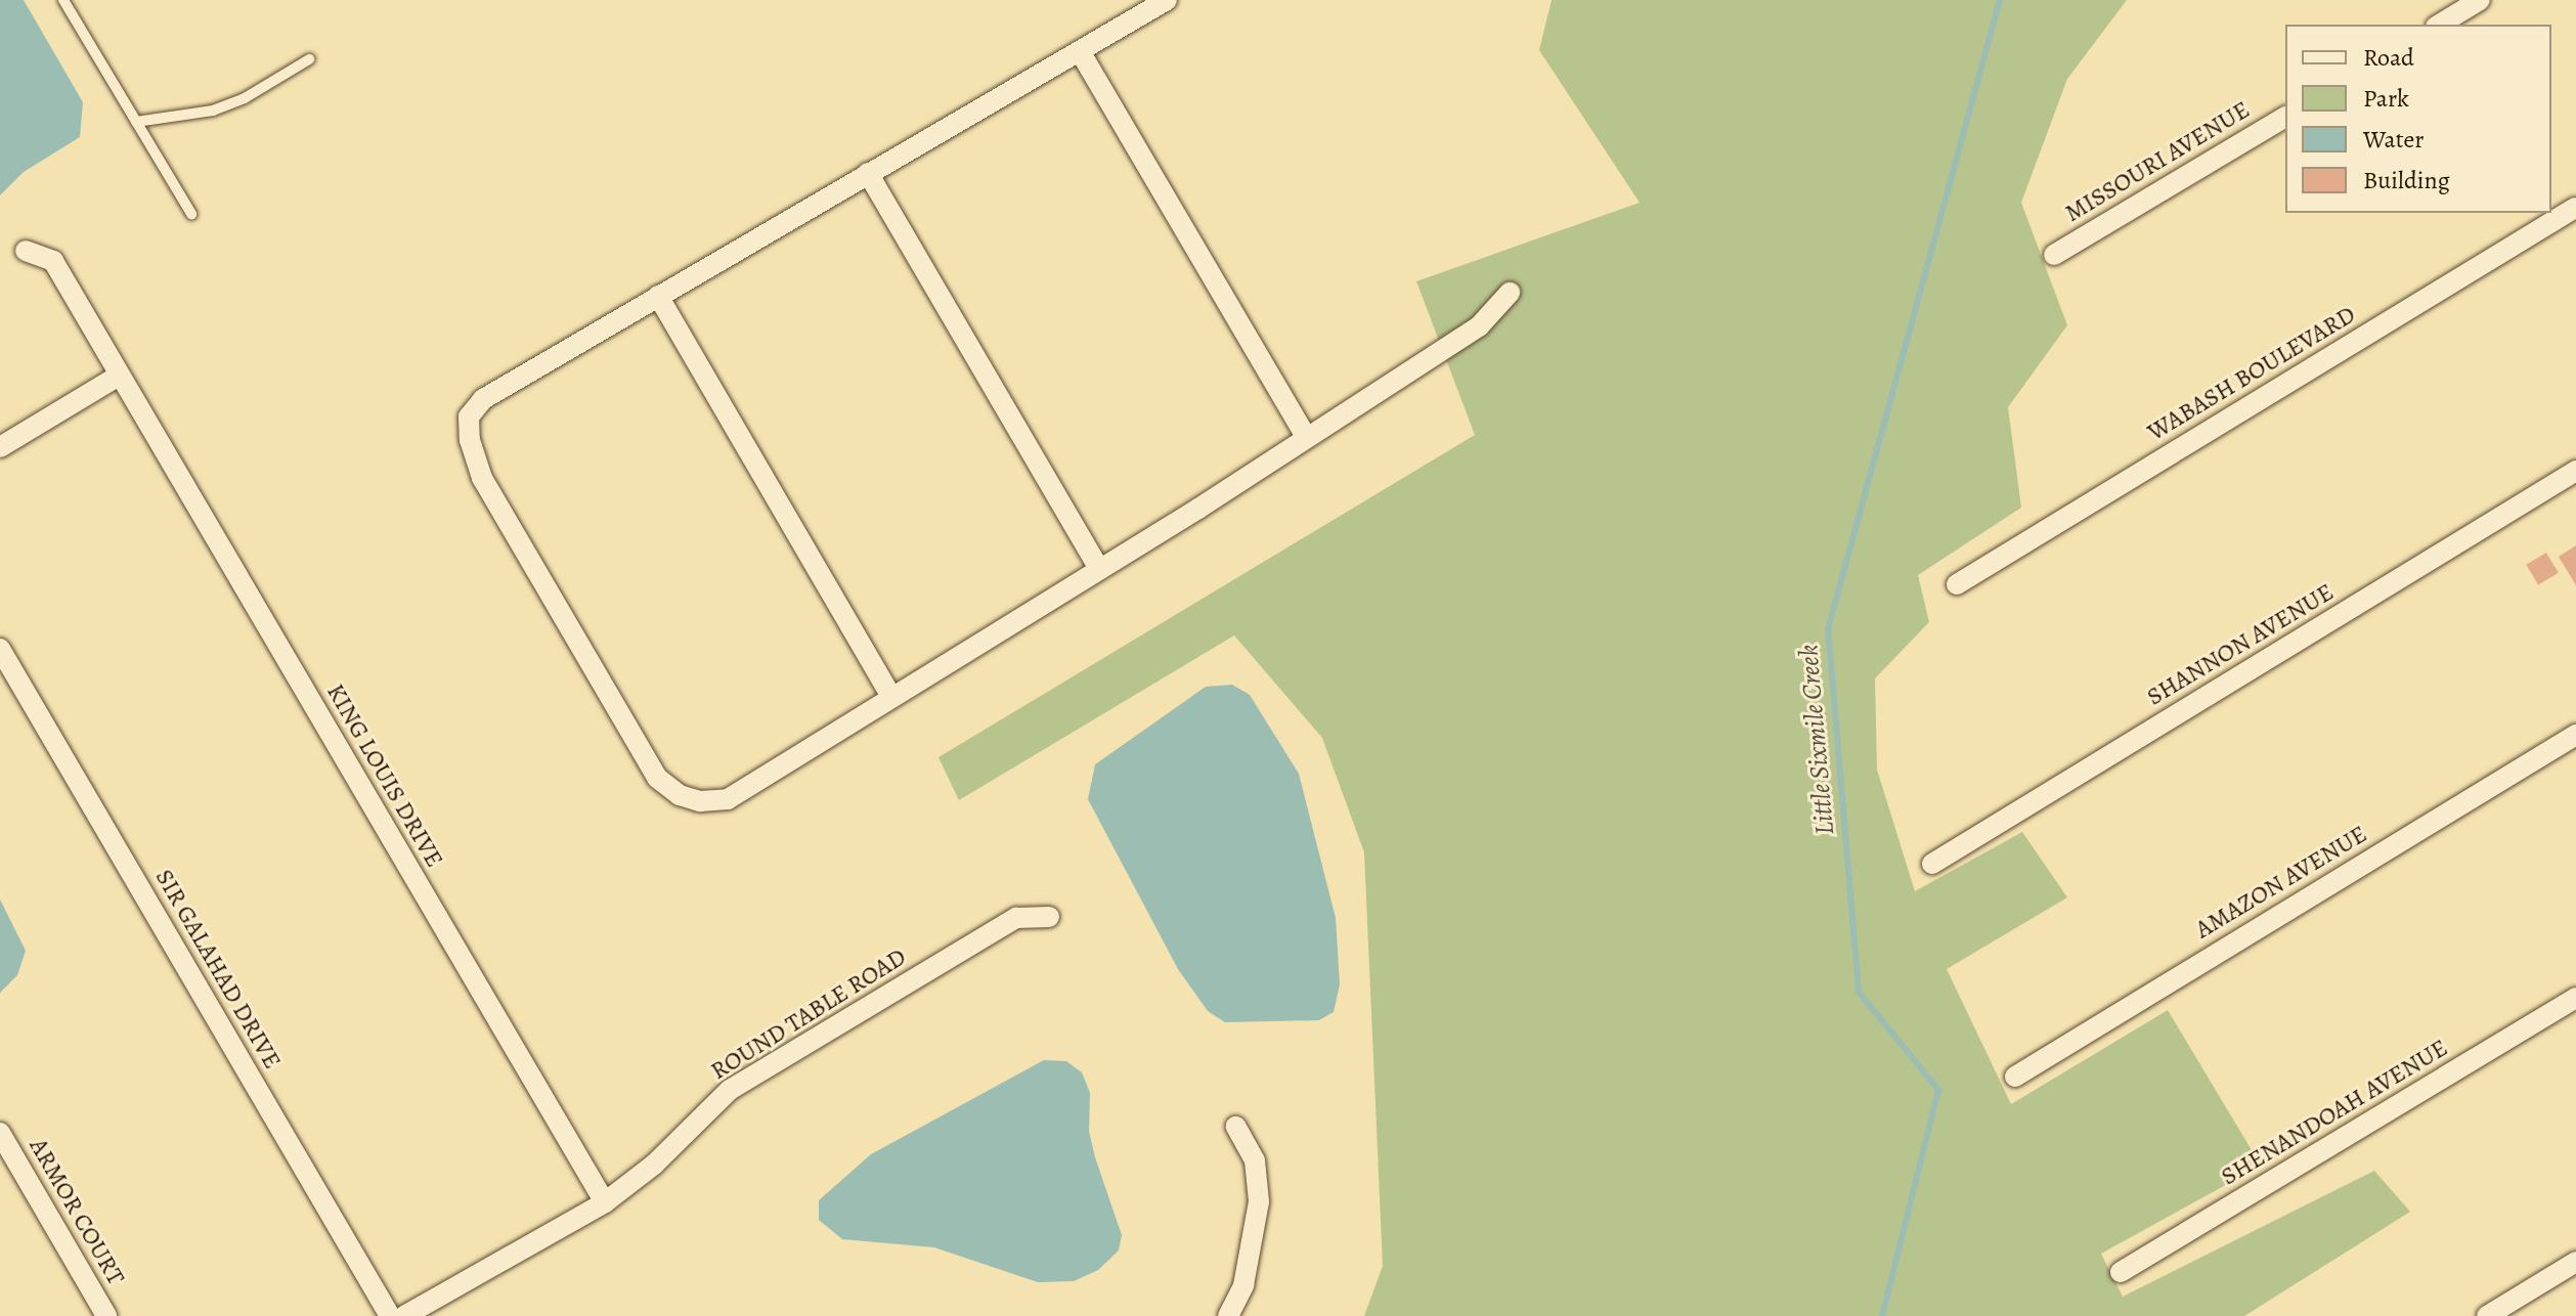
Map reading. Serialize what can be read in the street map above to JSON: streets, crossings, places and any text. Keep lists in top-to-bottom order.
{
  "streets": {
    "street": [
      "MISSOURI AVENUE",
      "WABASH BOULEVARD",
      "SHANNON AVENUE",
      "KING LOUIS DRIVE",
      "AMAZON AVENUE",
      "SIR GALAHAD DRIVE",
      "ROUND TABLE ROAD",
      "SHENANDOAH AVENUE",
      "ARMOR COURT"
    ]
  },
  "crossings": [
    ["KING LOUIS DRIVE", "ROUND TABLE ROAD"]
  ],
  "water": ["Little Sixmile Creek"],
  "legend": [
    "Road",
    "Park",
    "Water",
    "Building"
  ]
}
